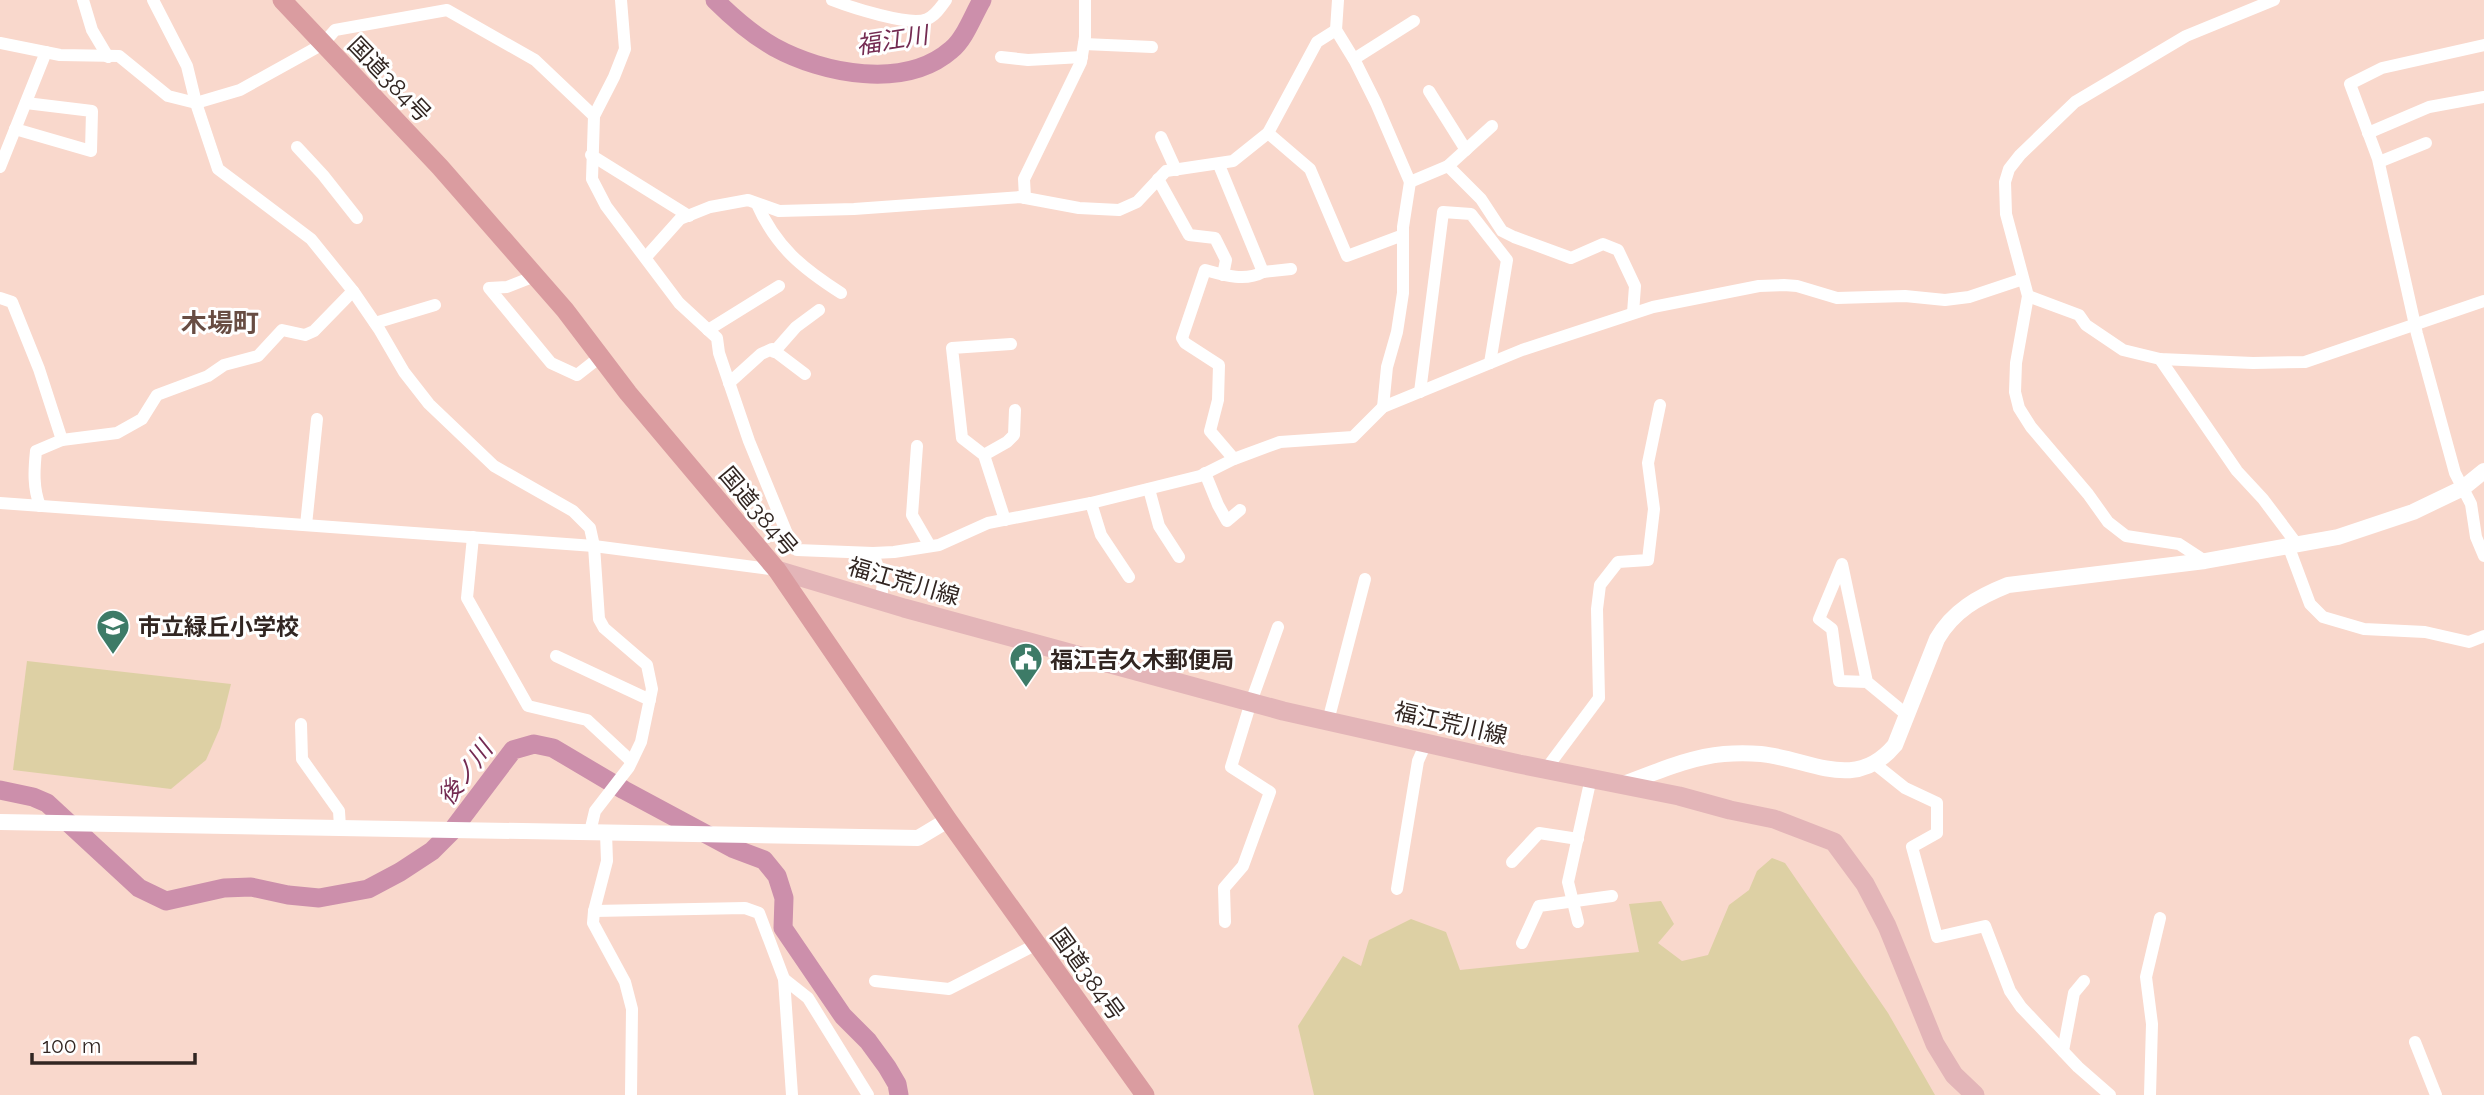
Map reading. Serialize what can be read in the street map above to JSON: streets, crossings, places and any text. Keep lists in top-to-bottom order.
{
  "streets": {
    "highway": ["国道384号"],
    "main road": ["福江荒川線"]
  },
  "crossings": [
    ["国道384号", "福江荒川線"]
  ],
  "districts": ["木場町"],
  "water": ["福江川", "後ノ川"],
  "places": {
    "school or university": ["市立緑丘小学校"],
    "public building": ["福江吉久木郵便局"]
  },
  "scale_bar": "100 m"
}
